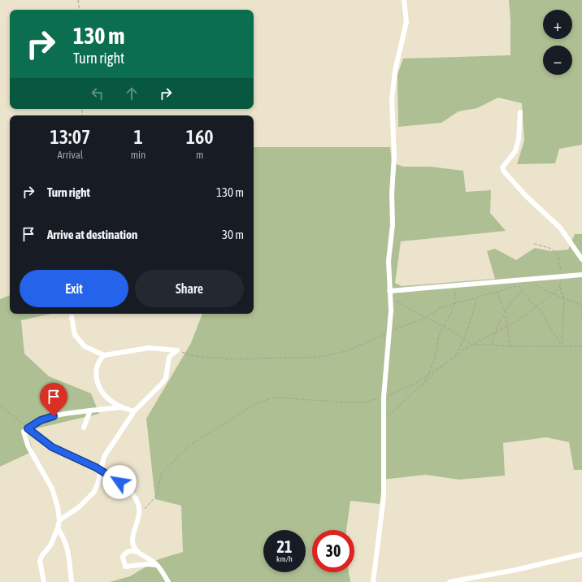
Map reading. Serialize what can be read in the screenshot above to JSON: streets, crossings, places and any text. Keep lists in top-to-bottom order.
{
  "page": {
    "map_buttons": ["+", "−"],
    "turn": ["130 m", "Turn right"],
    "eta": [
      "13:07",
      "Arrival",
      "1",
      "min",
      "160",
      "m"
    ],
    "list": [
      {
        "name": "Turn right",
        "value": "130 m"
      },
      {
        "name": "Arrive at destination",
        "value": "30 m"
      }
    ],
    "buttons": ["Exit", "Share"],
    "speed": "21 km/h",
    "limit": "30"
  }
}
